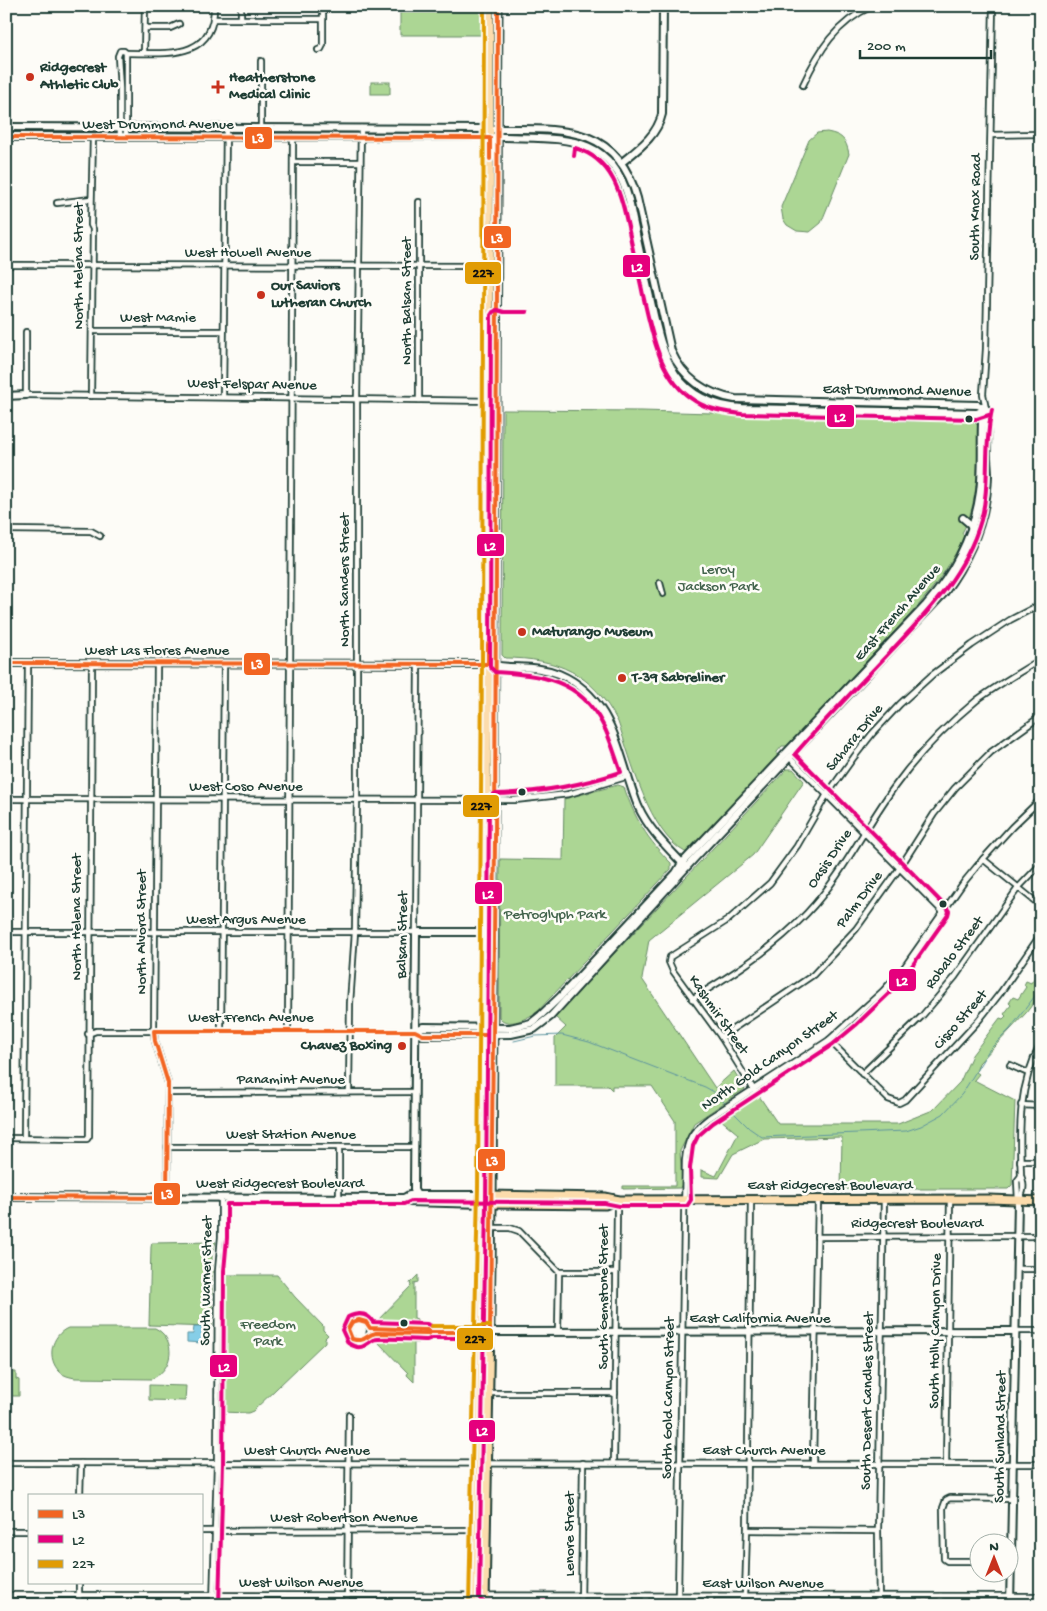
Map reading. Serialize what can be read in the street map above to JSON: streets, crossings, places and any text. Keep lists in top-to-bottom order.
{
  "streets": {
    "main road": ["West Ridgecrest Boulevard", "East Ridgecrest Boulevard"],
    "street": [
      "West Drummond Avenue",
      "South Knox Road",
      "West Howell Avenue",
      "North Helena Street",
      "North Balsam Street",
      "West Mamie",
      "West Felspar Avenue",
      "East Drummond Avenue",
      "North Sanders Street",
      "East French Avenue",
      "West Las Flores Avenue",
      "Sahara Drive",
      "West Coso Avenue",
      "Oasis Drive",
      "Palm Drive",
      "West Argus Avenue",
      "North Alvord Street",
      "Balsam Street",
      "Robalo Street",
      "Kashmir Street",
      "West French Avenue",
      "Cisco Street",
      "North Gold Canyon Street",
      "Panamint Avenue",
      "West Station Avenue",
      "Ridgecrest Boulevard",
      "South Warner Street",
      "South Gemstone Street",
      "East California Avenue",
      "South Holly Canyon Drive",
      "South Gold Canyon Street",
      "South Desert Candles Street",
      "South Sunland Street",
      "West Church Avenue",
      "East Church Avenue",
      "West Robertson Avenue",
      "Lenore Street",
      "West Wilson Avenue",
      "East Wilson Avenue"
    ]
  },
  "crossings": [
    ["West Drummond Avenue", "North Helena Street"],
    ["West Drummond Avenue", "East Drummond Avenue"],
    ["West Drummond Avenue", "North Sanders Street"],
    ["South Knox Road", "East Drummond Avenue"],
    ["South Knox Road", "East French Avenue"],
    ["West Howell Avenue", "North Helena Street"],
    ["West Howell Avenue", "North Balsam Street"],
    ["West Howell Avenue", "North Sanders Street"],
    ["North Helena Street", "West Mamie"],
    ["North Helena Street", "West Felspar Avenue"],
    ["North Helena Street", "West Las Flores Avenue"],
    ["North Helena Street", "West Coso Avenue"],
    ["North Helena Street", "West Argus Avenue"],
    ["North Helena Street", "West French Avenue"],
    ["North Balsam Street", "West Felspar Avenue"],
    ["West Felspar Avenue", "North Sanders Street"],
    ["East Drummond Avenue", "East French Avenue"],
    ["North Sanders Street", "West Las Flores Avenue"],
    ["North Sanders Street", "West Coso Avenue"],
    ["North Sanders Street", "West Argus Avenue"],
    ["North Sanders Street", "West French Avenue"],
    ["North Sanders Street", "Panamint Avenue"],
    ["East French Avenue", "West Las Flores Avenue"],
    ["East French Avenue", "West French Avenue"],
    ["West Las Flores Avenue", "West Coso Avenue"],
    ["West Las Flores Avenue", "North Alvord Street"],
    ["West Las Flores Avenue", "Balsam Street"],
    ["Sahara Drive", "Kashmir Street"],
    ["West Coso Avenue", "North Alvord Street"],
    ["West Coso Avenue", "Balsam Street"],
    ["Oasis Drive", "Kashmir Street"],
    ["Palm Drive", "Kashmir Street"],
    ["West Argus Avenue", "North Alvord Street"],
    ["West Argus Avenue", "Balsam Street"],
    ["North Alvord Street", "West French Avenue"],
    ["North Alvord Street", "Panamint Avenue"],
    ["North Alvord Street", "West Station Avenue"],
    ["North Alvord Street", "West Ridgecrest Boulevard"],
    ["Balsam Street", "West French Avenue"],
    ["Balsam Street", "Panamint Avenue"],
    ["Balsam Street", "West Station Avenue"],
    ["Balsam Street", "West Ridgecrest Boulevard"],
    ["Robalo Street", "Cisco Street"],
    ["Kashmir Street", "North Gold Canyon Street"],
    ["North Gold Canyon Street", "East Ridgecrest Boulevard"],
    ["North Gold Canyon Street", "South Gold Canyon Street"],
    ["West Ridgecrest Boulevard", "East Ridgecrest Boulevard"],
    ["West Ridgecrest Boulevard", "South Warner Street"],
    ["East Ridgecrest Boulevard", "South Gemstone Street"],
    ["East Ridgecrest Boulevard", "South Holly Canyon Drive"],
    ["East Ridgecrest Boulevard", "South Gold Canyon Street"],
    ["East Ridgecrest Boulevard", "South Desert Candles Street"],
    ["East Ridgecrest Boulevard", "South Sunland Street"],
    ["Ridgecrest Boulevard", "South Holly Canyon Drive"],
    ["Ridgecrest Boulevard", "South Desert Candles Street"],
    ["Ridgecrest Boulevard", "South Sunland Street"],
    ["South Warner Street", "West Church Avenue"],
    ["South Warner Street", "West Robertson Avenue"],
    ["South Warner Street", "West Wilson Avenue"],
    ["South Gemstone Street", "East California Avenue"],
    ["South Gemstone Street", "East Church Avenue"],
    ["East California Avenue", "South Holly Canyon Drive"],
    ["East California Avenue", "South Gold Canyon Street"],
    ["East California Avenue", "South Desert Candles Street"],
    ["East California Avenue", "South Sunland Street"],
    ["South Holly Canyon Drive", "East Church Avenue"],
    ["South Gold Canyon Street", "East Church Avenue"],
    ["South Gold Canyon Street", "East Wilson Avenue"],
    ["South Desert Candles Street", "East Church Avenue"],
    ["South Desert Candles Street", "East Wilson Avenue"],
    ["South Sunland Street", "East Church Avenue"],
    ["South Sunland Street", "East Wilson Avenue"],
    ["West Church Avenue", "East Church Avenue"],
    ["East Church Avenue", "Lenore Street"],
    ["Lenore Street", "East Wilson Avenue"],
    ["West Wilson Avenue", "East Wilson Avenue"]
  ],
  "parks": ["Leroy Jackson Park", "Petroglyph Park", "Freedom Park"],
  "places": {
    "other": [
      "Ridgecrest Athletic Club",
      "Our Saviors Lutheran Church",
      "Maturango Museum",
      "T-39 Sabreliner",
      "Chavez Boxing"
    ],
    "health": ["Heatherstone Medical Clinic"]
  },
  "lines": ["transit line L3", "transit line 227", "transit line L2"],
  "legend": ["L3", "L2", "227"],
  "scale_bar": "200 m",
  "north": "top"
}
